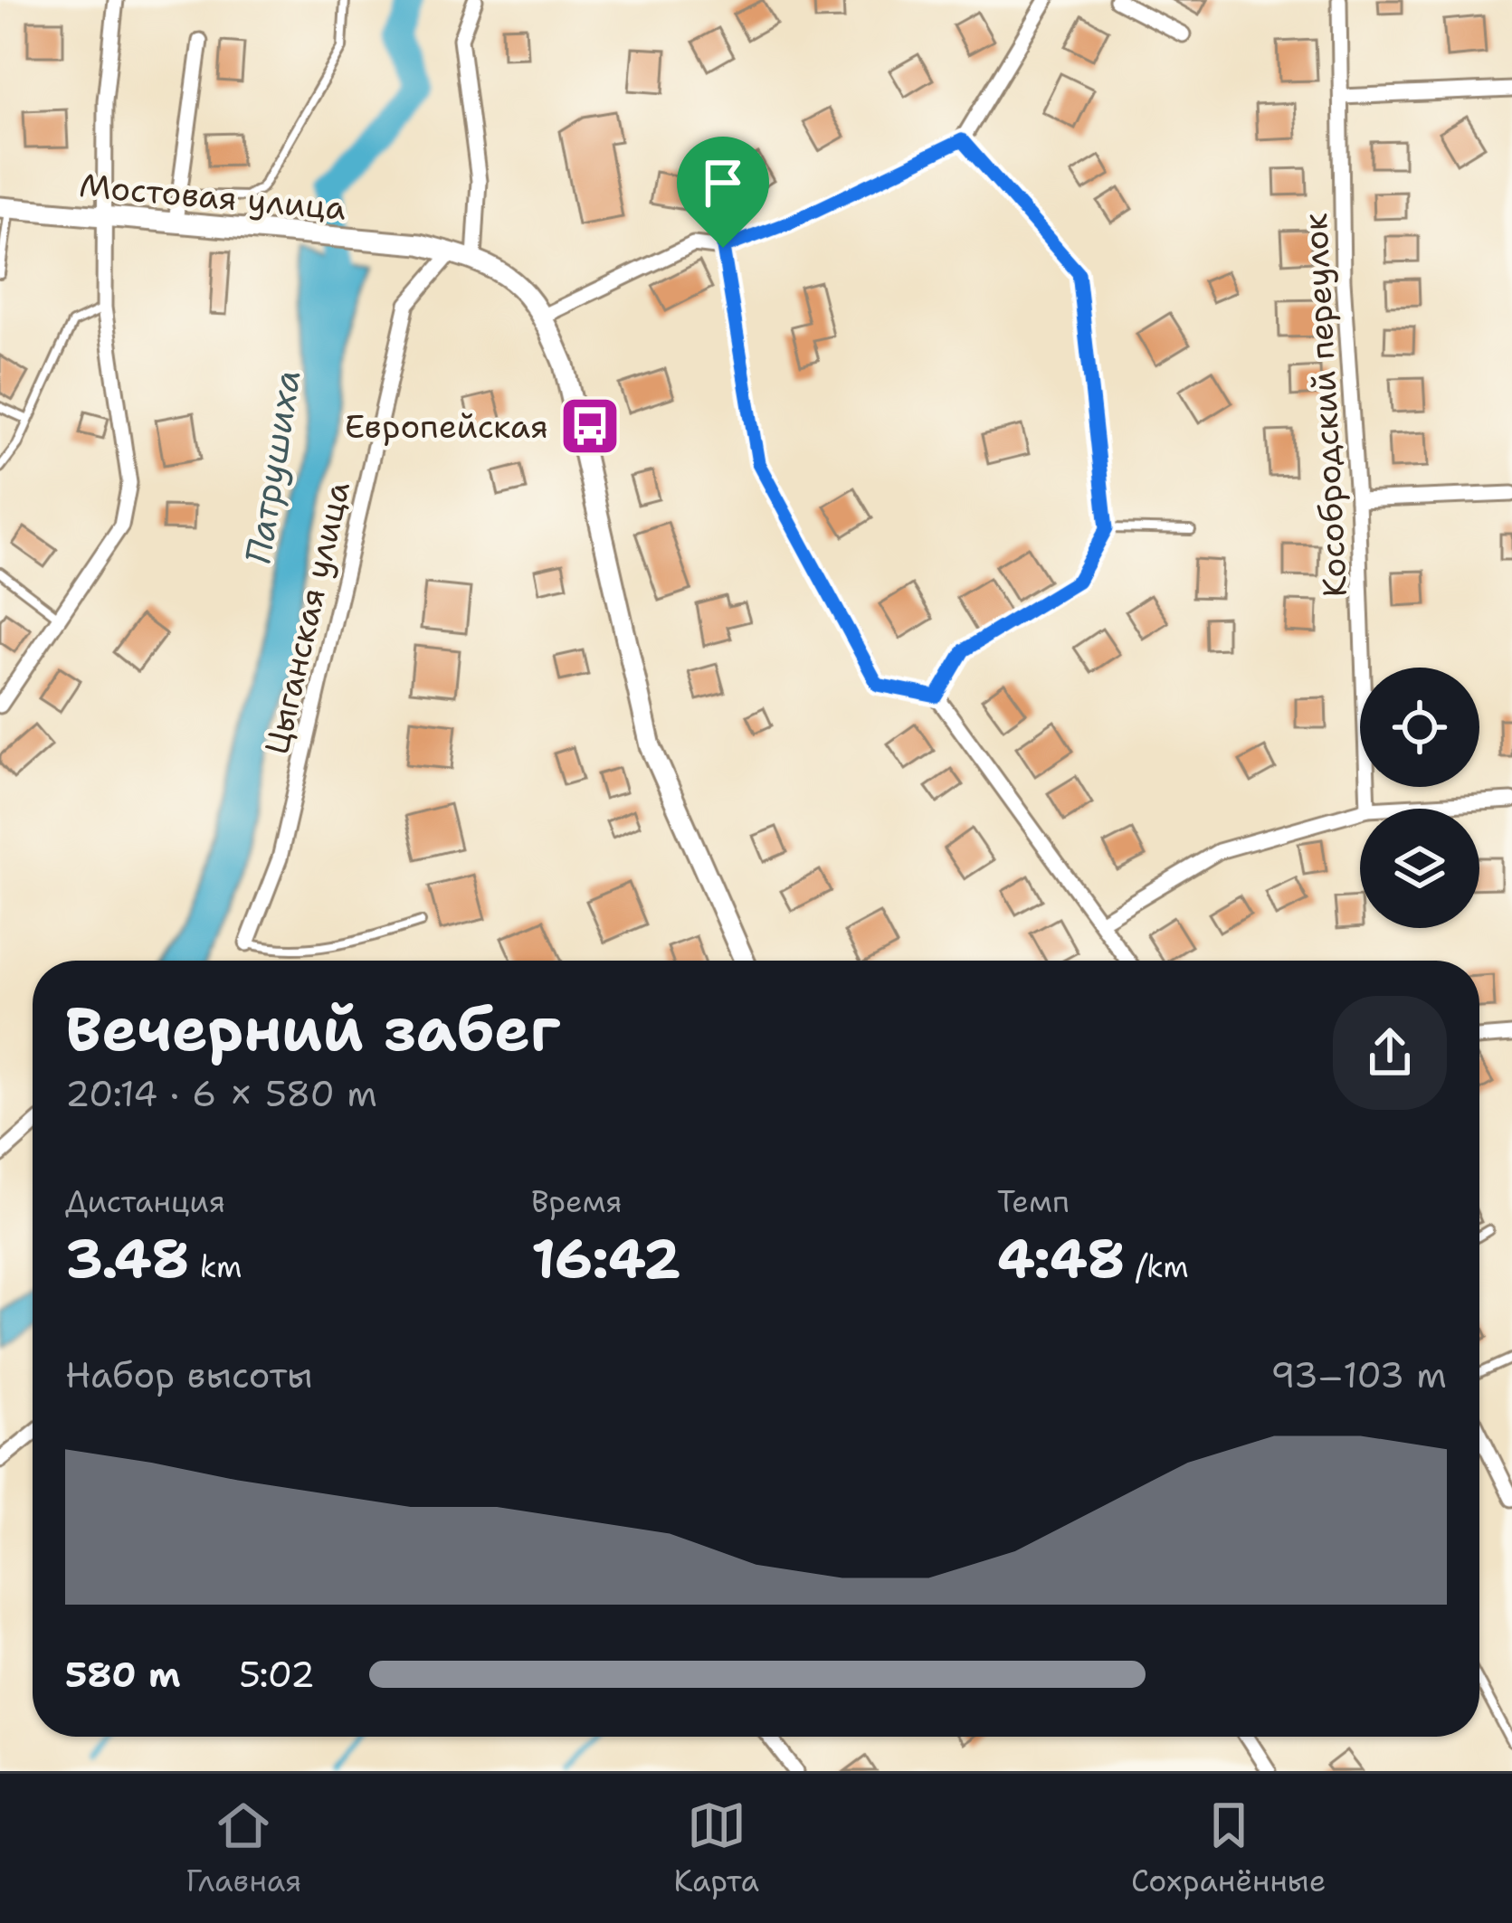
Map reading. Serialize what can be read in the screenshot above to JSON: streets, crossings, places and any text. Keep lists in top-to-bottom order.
{
  "streets": {
    "street": ["Мостовая улица", "Кособродский переулок", "Цыганская улица"]
  },
  "crossings": [
    ["Мостовая улица", "Цыганская улица"]
  ],
  "water": ["Патрушиха"],
  "places": {
    "bus stop": ["Европейская"]
  },
  "page": {
    "heading": ["Вечерний забег", "20:14 · 6 × 580 m"],
    "stats": [
      ["Дистанция", "3.48 km"],
      ["Время", "16:42"],
      ["Темп", "4:48 /km"]
    ],
    "chart": ["Набор высоты", "93–103 m"],
    "list": [
      {
        "name": "580 m",
        "note": "5:02"
      }
    ],
    "tabs": ["Главная", "Карта", "Сохранённые"]
  }
}
